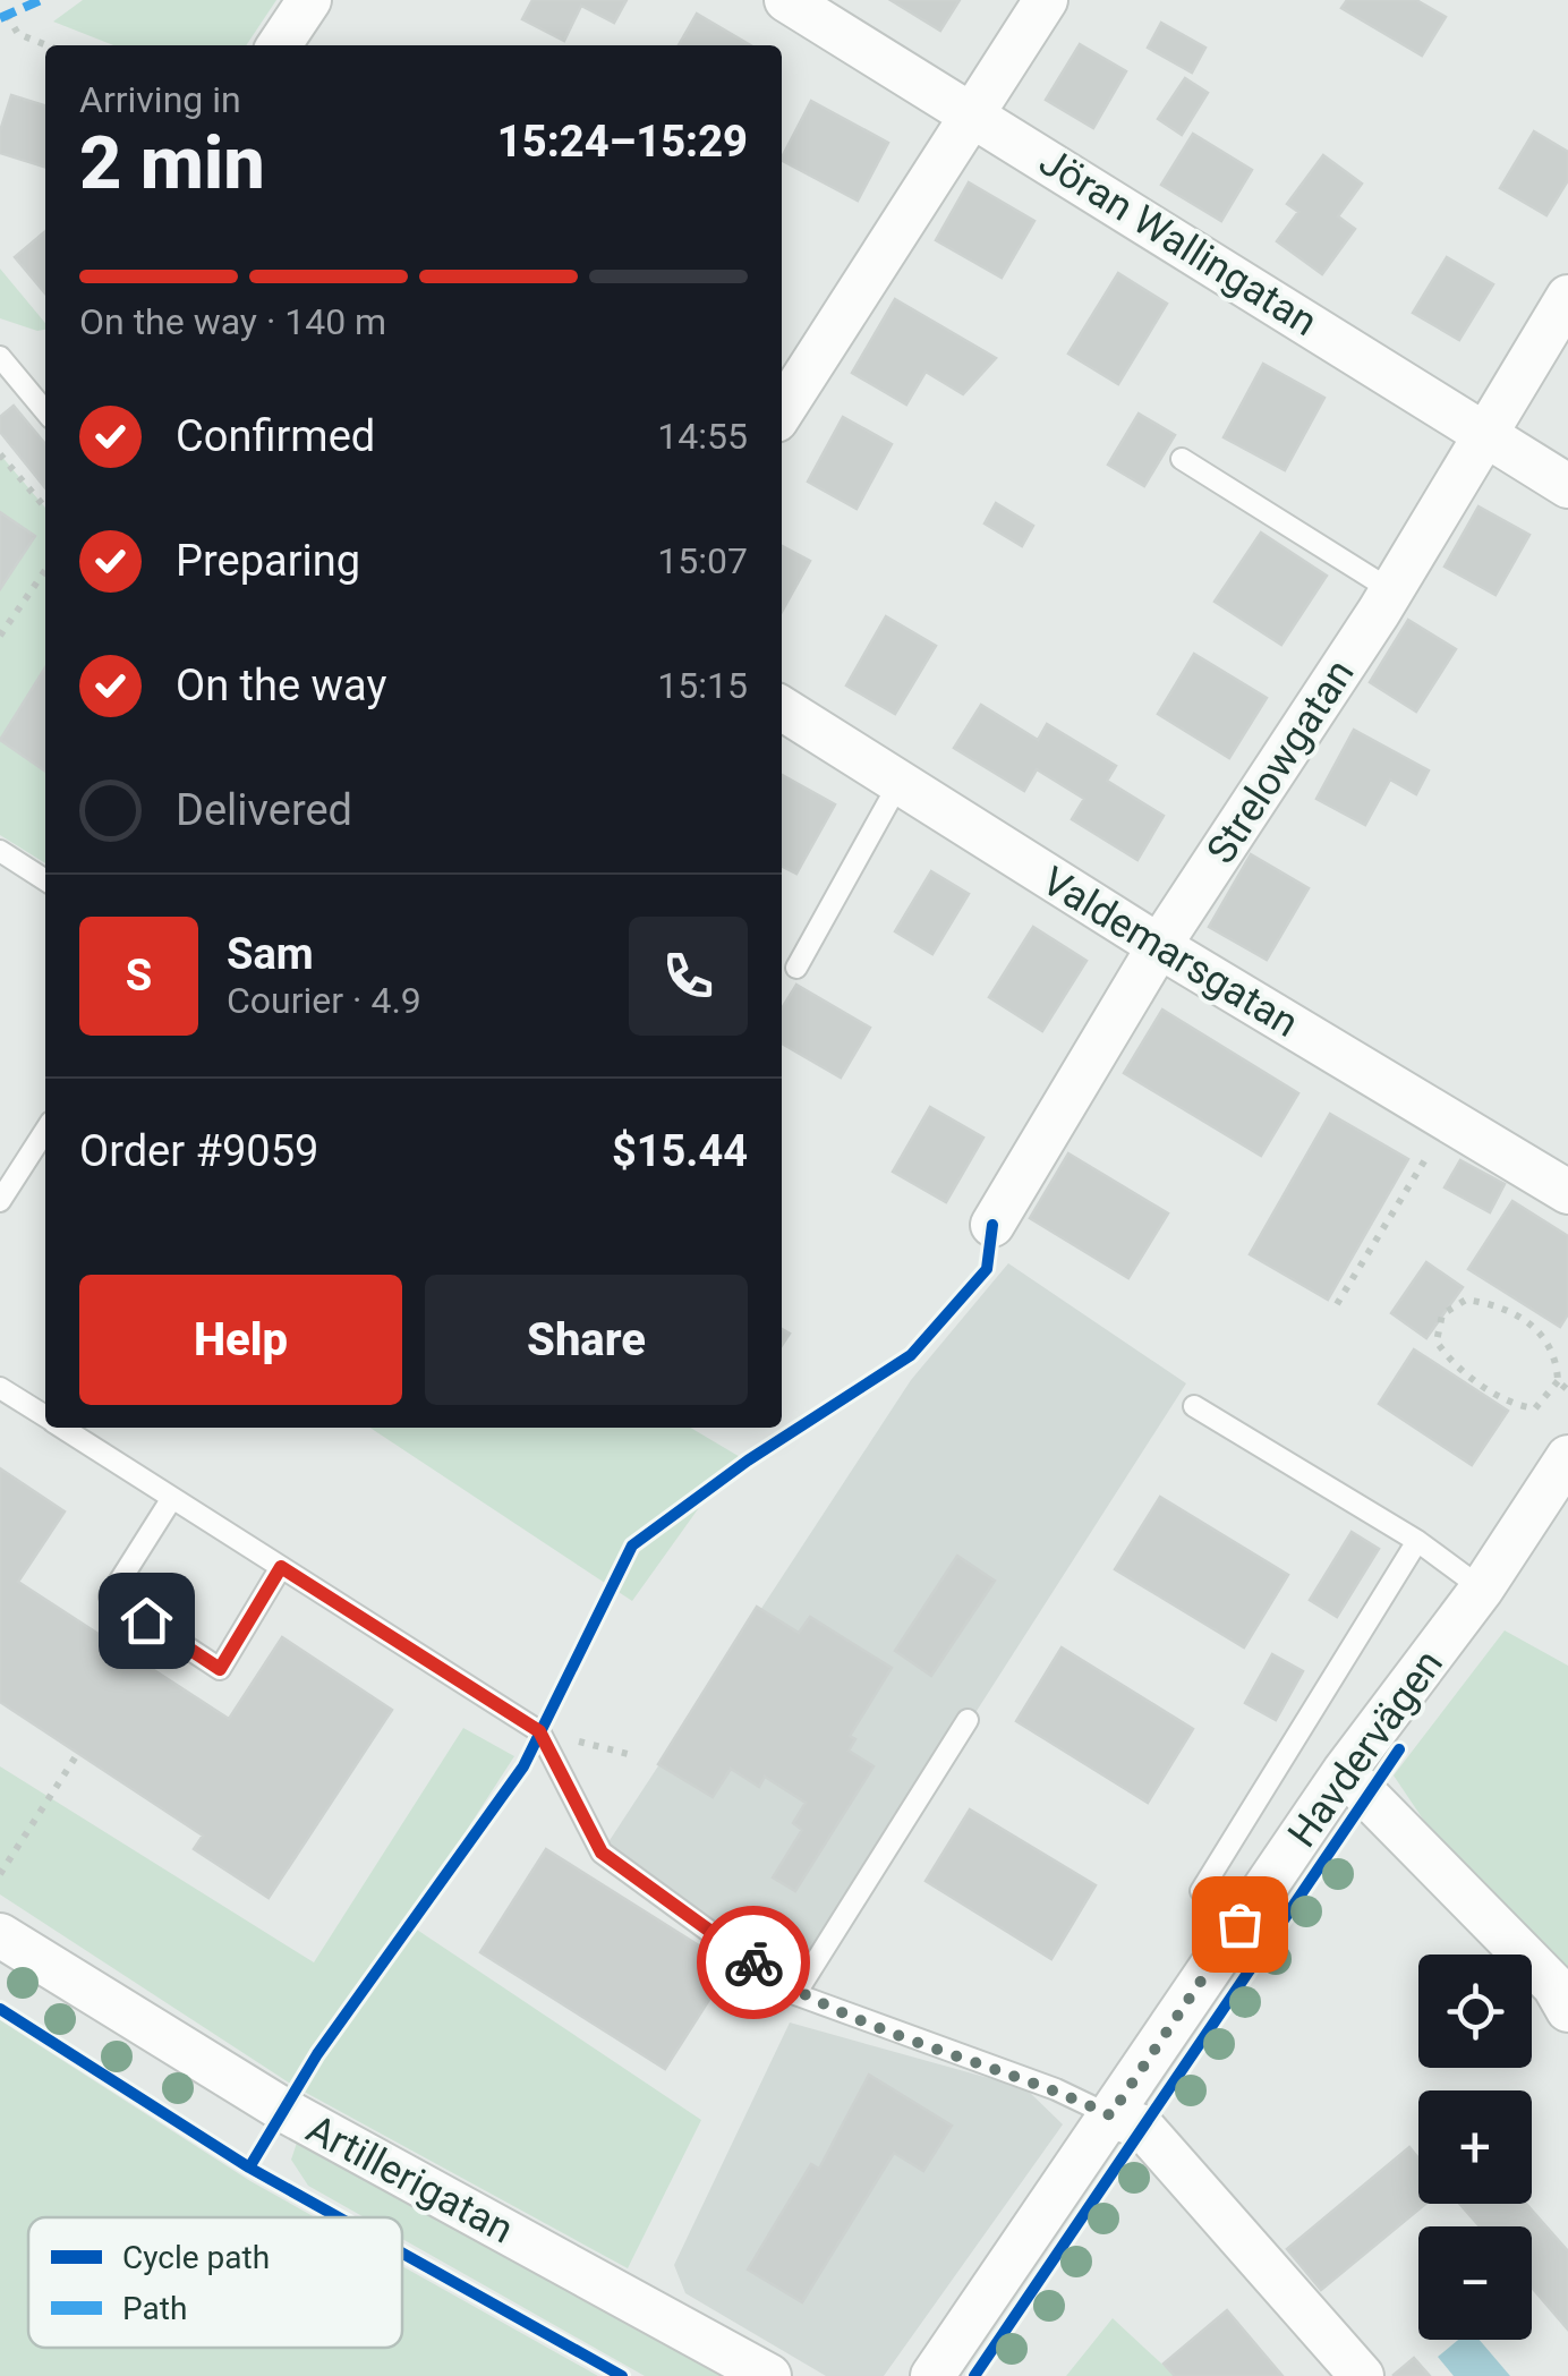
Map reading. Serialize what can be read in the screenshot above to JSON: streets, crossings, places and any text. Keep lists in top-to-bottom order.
{
  "streets": {
    "street": [
      "Jöran Wallingatan",
      "Strelowgatan",
      "Valdemarsgatan",
      "Havdervägen",
      "Artillerigatan"
    ]
  },
  "crossings": [
    ["Jöran Wallingatan", "Strelowgatan"],
    ["Strelowgatan", "Valdemarsgatan"]
  ],
  "legend": ["Cycle path", "Path"],
  "page": {
    "heading": ["2 min", "Arriving in", "15:24–15:29"],
    "panel": [
      "Sam",
      "Courier · 4.9",
      "Order #9059",
      "$15.44"
    ],
    "bar": "On the way · 140 m",
    "list": [
      ["Confirmed", "14:55"],
      ["Preparing", "15:07"],
      ["On the way", "15:15"],
      "Delivered"
    ],
    "round": "S",
    "buttons": ["Help", "Share"],
    "map_buttons": ["+", "−"]
  }
}
